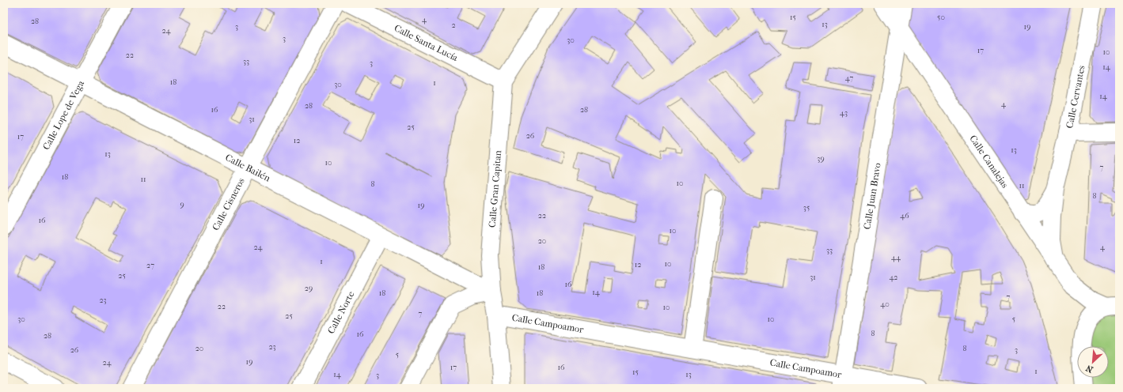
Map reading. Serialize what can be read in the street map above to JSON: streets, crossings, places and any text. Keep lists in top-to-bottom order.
{
  "streets": {
    "street": [
      "Calle Santa Lucía",
      "Calle Cervantes",
      "Calle Lope de Vega",
      "Calle Canalejas",
      "Calle Bailén",
      "Calle Gran Capitan",
      "Calle Juan Bravo",
      "Calle Cisneros",
      "Calle Norte",
      "Calle Campoamor"
    ]
  },
  "crossings": [
    ["Calle Santa Lucía", "Calle Gran Capitan"],
    ["Calle Cervantes", "Calle Canalejas"],
    ["Calle Lope de Vega", "Calle Bailén"],
    ["Calle Canalejas", "Calle Juan Bravo"],
    ["Calle Bailén", "Calle Gran Capitan"],
    ["Calle Bailén", "Calle Cisneros"],
    ["Calle Bailén", "Calle Norte"],
    ["Calle Gran Capitan", "Calle Campoamor"],
    ["Calle Juan Bravo", "Calle Campoamor"]
  ],
  "house_numbers": [
    "15",
    "50",
    "4",
    "28",
    "13",
    "2",
    "3",
    "19",
    "24",
    "3",
    "30",
    "17",
    "10",
    "22",
    "33",
    "3",
    "14",
    "47",
    "18",
    "1",
    "30",
    "14",
    "4",
    "28",
    "16",
    "28",
    "43",
    "31",
    "25",
    "26",
    "17",
    "12",
    "13",
    "13",
    "39",
    "10",
    "7",
    "18",
    "11",
    "10",
    "8",
    "11",
    "8",
    "9",
    "19",
    "35",
    "22",
    "46",
    "16",
    "10",
    "20",
    "24",
    "4",
    "33",
    "44",
    "1",
    "10",
    "12",
    "27",
    "18",
    "25",
    "31",
    "42",
    "16",
    "29",
    "14",
    "18",
    "18",
    "7",
    "23",
    "40",
    "22",
    "10",
    "7",
    "25",
    "30",
    "10",
    "5",
    "8",
    "16",
    "28",
    "23",
    "20",
    "8",
    "26",
    "3",
    "5",
    "19",
    "24",
    "17",
    "16",
    "1",
    "15",
    "14",
    "13",
    "3"
  ],
  "north": "bottom left"
}
